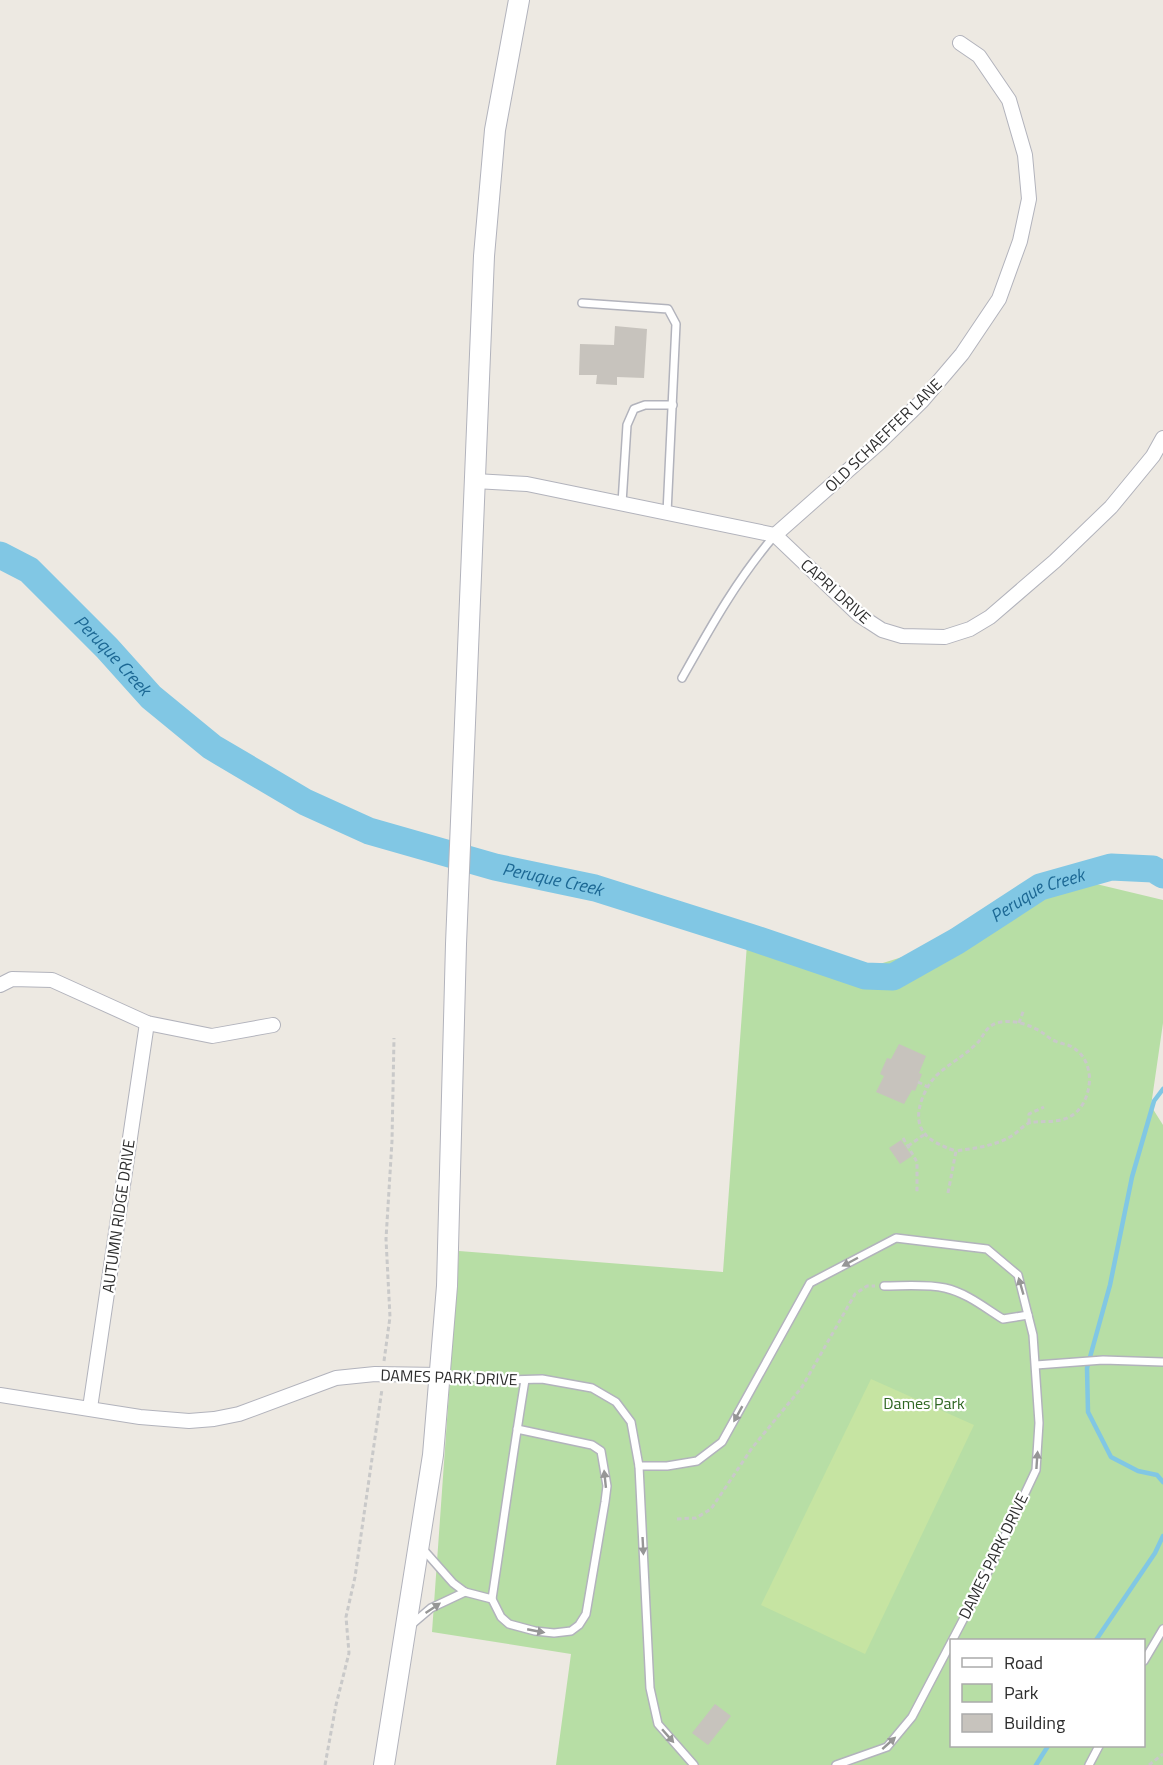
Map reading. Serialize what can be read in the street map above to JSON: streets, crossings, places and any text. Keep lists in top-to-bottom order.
{
  "streets": {
    "street": [
      "OLD SCHAEFFER LANE",
      "CAPRI DRIVE",
      "AUTUMN RIDGE DRIVE",
      "DAMES PARK DRIVE"
    ]
  },
  "crossings": [
    ["OLD SCHAEFFER LANE", "CAPRI DRIVE"],
    ["AUTUMN RIDGE DRIVE", "DAMES PARK DRIVE"]
  ],
  "water": ["Peruque Creek"],
  "parks": ["Dames Park"],
  "legend": ["Road", "Park", "Building"]
}
